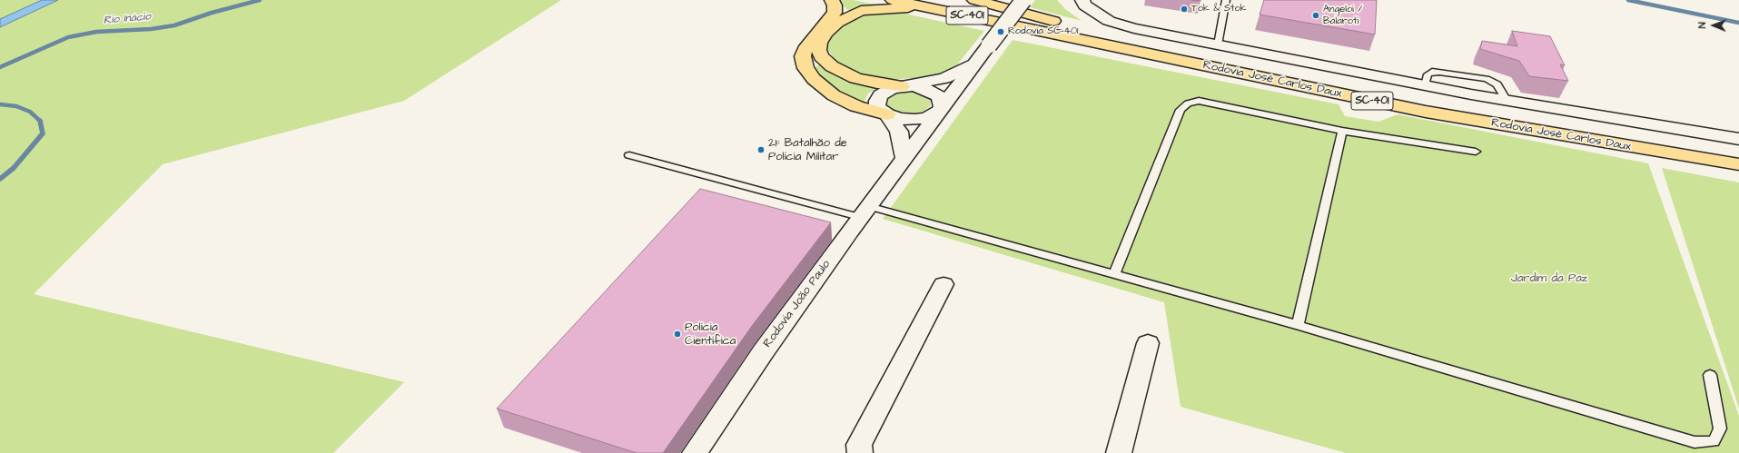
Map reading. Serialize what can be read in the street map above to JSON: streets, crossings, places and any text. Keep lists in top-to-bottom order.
{
  "streets": {
    "highway": ["SC-401", "Rodovia José Carlos Daux"],
    "main road": ["Rodovia João Paulo"]
  },
  "water": ["Rio Inácio"],
  "parks": ["Jardim da Paz"],
  "places": [
    "Tok & Stok",
    "Angeloi / Balaroti",
    "Rodovia SC-401",
    "21º Batalhão de Polícia Militar",
    "Polícia Científica"
  ],
  "north": "left"
}
